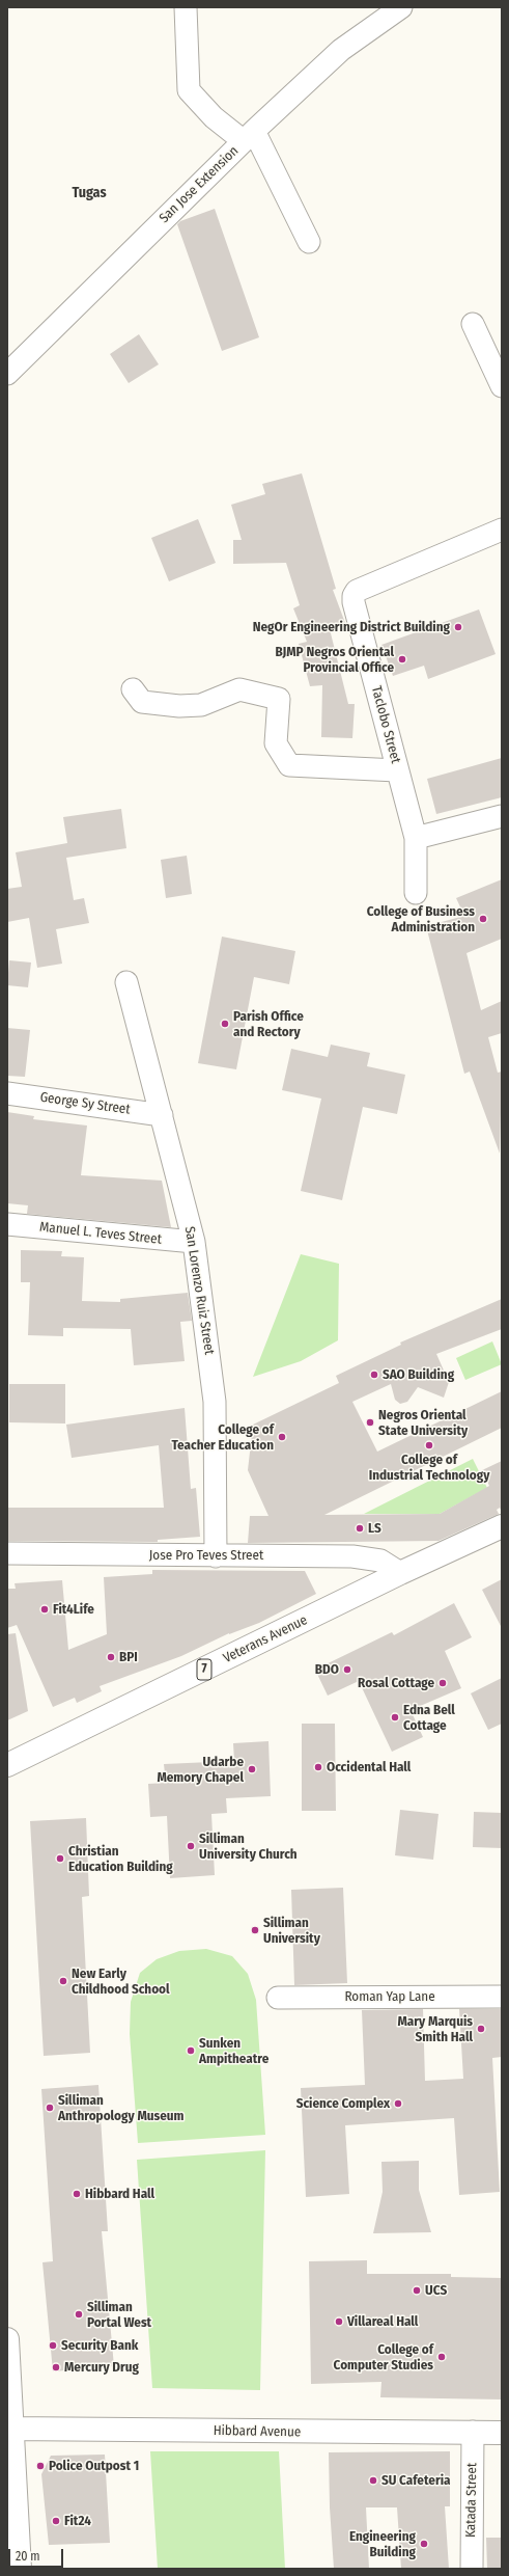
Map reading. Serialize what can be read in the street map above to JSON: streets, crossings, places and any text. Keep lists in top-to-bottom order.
{
  "streets": {
    "main road": ["Veterans Avenue", "7", "Hibbard Avenue"],
    "street": [
      "San Jose Extension",
      "Taclobo Street",
      "George Sy Street",
      "Manuel L. Teves Street",
      "San Lorenzo Ruiz Street",
      "Jose Pro Teves Street",
      "Roman Yap Lane",
      "Katada Street"
    ]
  },
  "crossings": [
    ["George Sy Street", "San Lorenzo Ruiz Street"],
    ["Manuel L. Teves Street", "San Lorenzo Ruiz Street"],
    ["San Lorenzo Ruiz Street", "Jose Pro Teves Street"],
    ["Jose Pro Teves Street", "Veterans Avenue"],
    ["Hibbard Avenue", "Katada Street"]
  ],
  "districts": ["Tugas"],
  "places": [
    "NegOr Engineering District Building",
    "BJMP Negros Oriental Provincial Office",
    "College of Business Administration",
    "Parish Office and Rectory",
    "SAO Building",
    "Negros Oriental State University",
    "College of Teacher Education",
    "College of Industrial Technology",
    "LS",
    "Fit4Life",
    "BPI",
    "BDO",
    "Rosal Cottage",
    "Edna Bell Cottage",
    "Occidental Hall",
    "Udarbe Memory Chapel",
    "Silliman University Church",
    "Christian Education Building",
    "Silliman University",
    "New Early Childhood School",
    "Mary Marquis Smith Hall",
    "Sunken Ampitheatre",
    "Science Complex",
    "Silliman Anthropology Museum",
    "Hibbard Hall",
    "UCS",
    "Silliman Portal West",
    "Villareal Hall",
    "Security Bank",
    "College of Computer Studies",
    "Mercury Drug",
    "Police Outpost 1",
    "SU Cafeteria",
    "Fit24",
    "Engineering Building"
  ],
  "scale_bar": "20 m"
}
